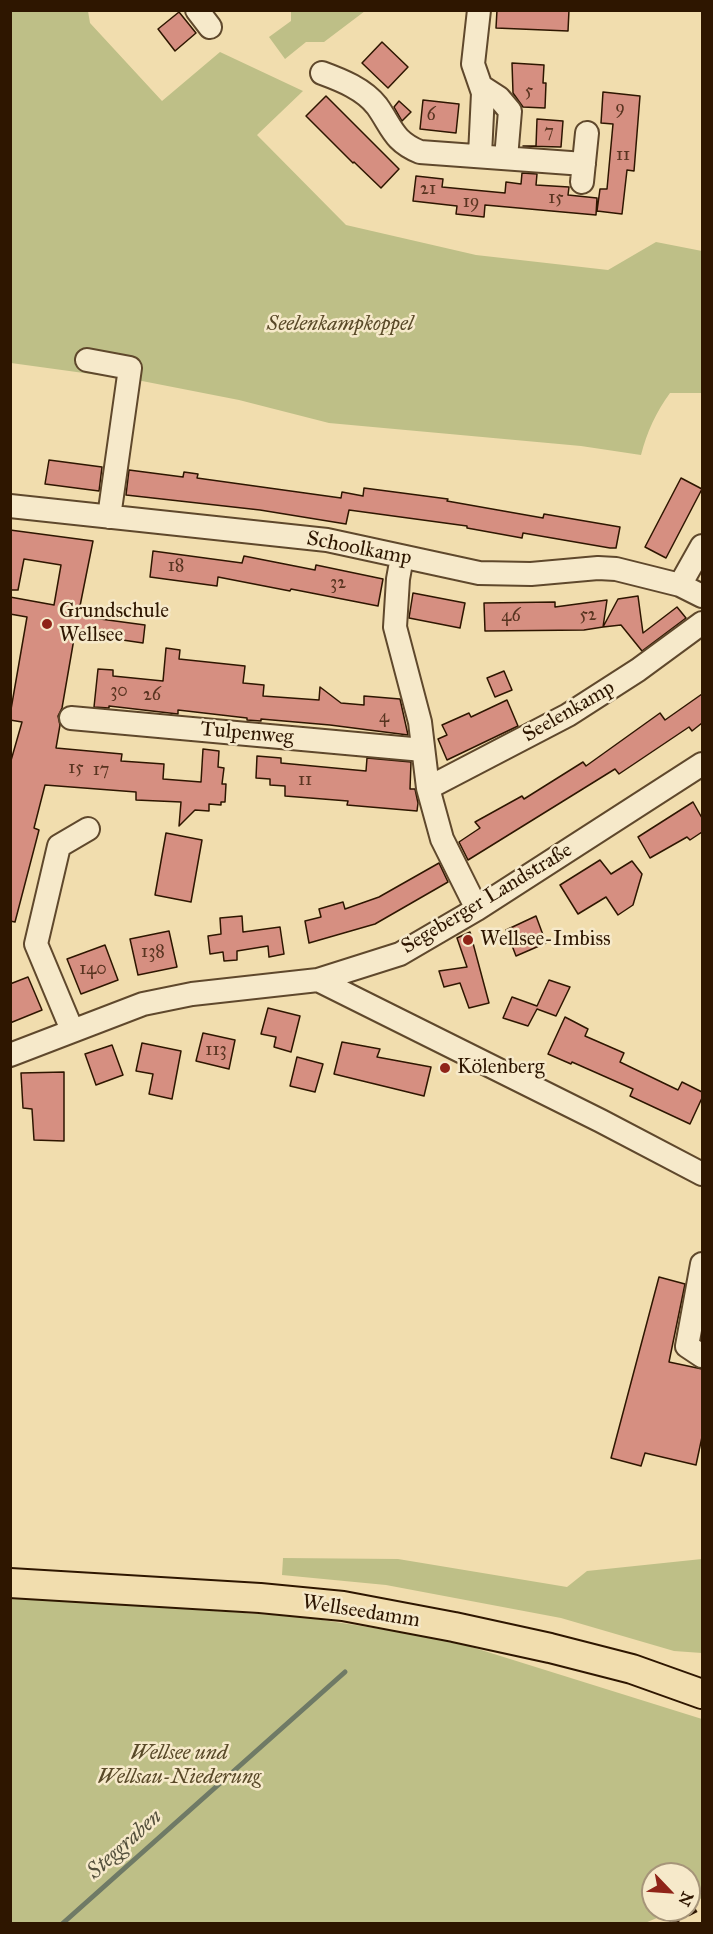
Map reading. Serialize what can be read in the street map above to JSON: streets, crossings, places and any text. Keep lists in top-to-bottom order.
{
  "streets": {
    "main road": ["Wellseedamm"],
    "street": [
      "Schoolkamp",
      "Seelenkamp",
      "Tulpenweg",
      "Segeberger Landstraße"
    ]
  },
  "water": ["Steggraben"],
  "parks": ["Seelenkampkoppel", "Wellsee und Wellsau-Niederung"],
  "places": ["Grundschule Wellsee", "Wellsee-Imbiss", "Kölenberg"],
  "house_numbers": [
    "5",
    "9",
    "6",
    "7",
    "11",
    "21",
    "15",
    "19",
    "18",
    "32",
    "52",
    "46",
    "30",
    "26",
    "4",
    "15",
    "17",
    "11",
    "138",
    "140",
    "113"
  ],
  "north": "bottom right"
}
